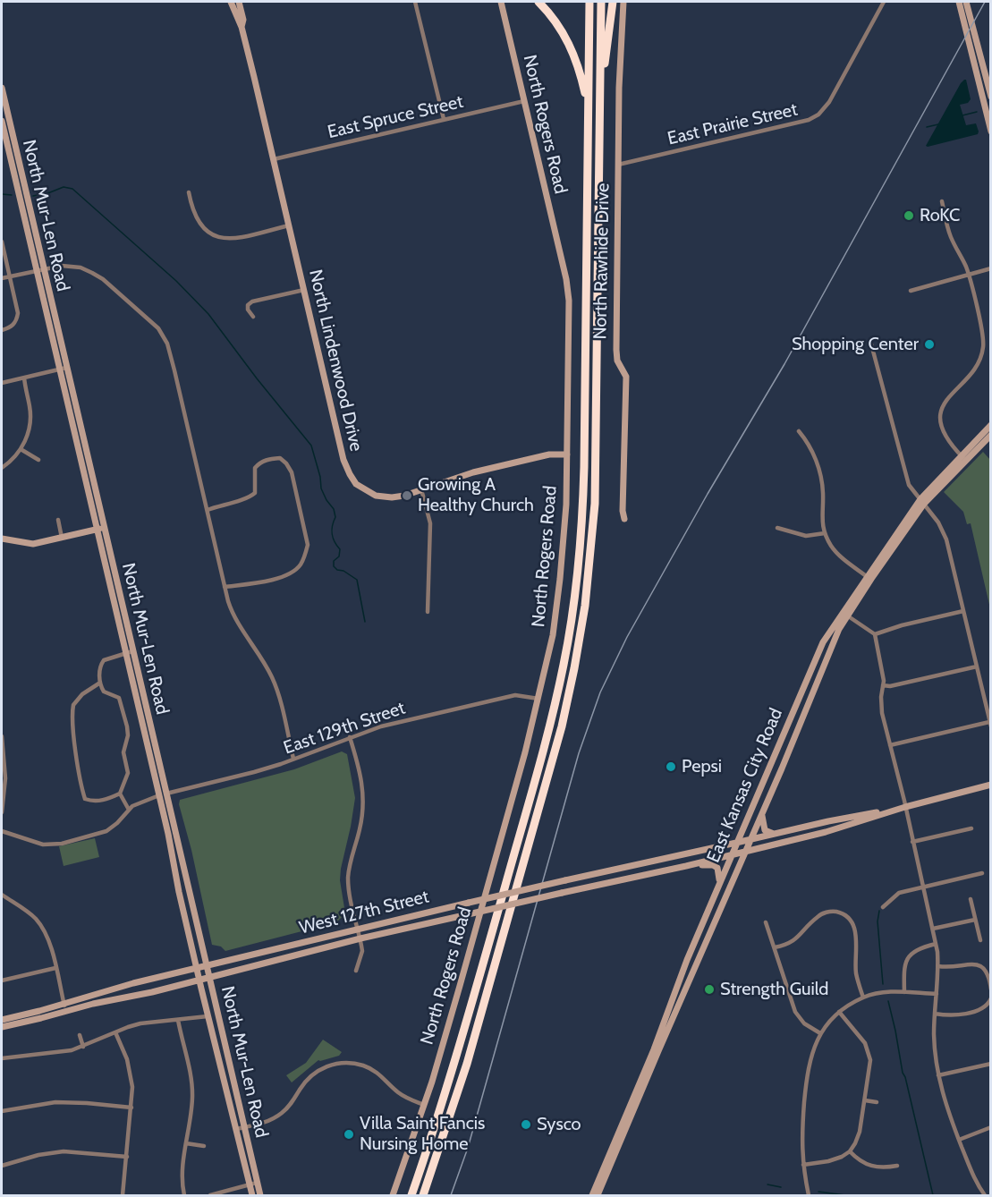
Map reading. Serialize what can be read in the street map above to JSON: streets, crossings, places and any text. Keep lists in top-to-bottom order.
{
  "streets": {
    "main road": [
      "North Rogers Road",
      "North Mur-Len Road",
      "North Rawhide Drive",
      "North Lindenwood Drive",
      "East Kansas City Road",
      "West 127th Street"
    ],
    "street": ["East Spruce Street", "East Prairie Street", "East 129th Street"]
  },
  "crossings": [
    ["East Spruce Street", "North Rogers Road"],
    ["East Spruce Street", "North Lindenwood Drive"],
    ["North Rogers Road", "North Lindenwood Drive"],
    ["North Rogers Road", "East 129th Street"],
    ["East Prairie Street", "North Rawhide Drive"],
    ["North Mur-Len Road", "East 129th Street"],
    ["North Mur-Len Road", "West 127th Street"],
    ["East Kansas City Road", "West 127th Street"]
  ],
  "places": [
    "RoKC",
    "Shopping Center",
    "Growing A Healthy Church",
    "Pepsi",
    "Strength Guild",
    "Sysco",
    "Villa Saint Fancis Nursing Home"
  ]
}
